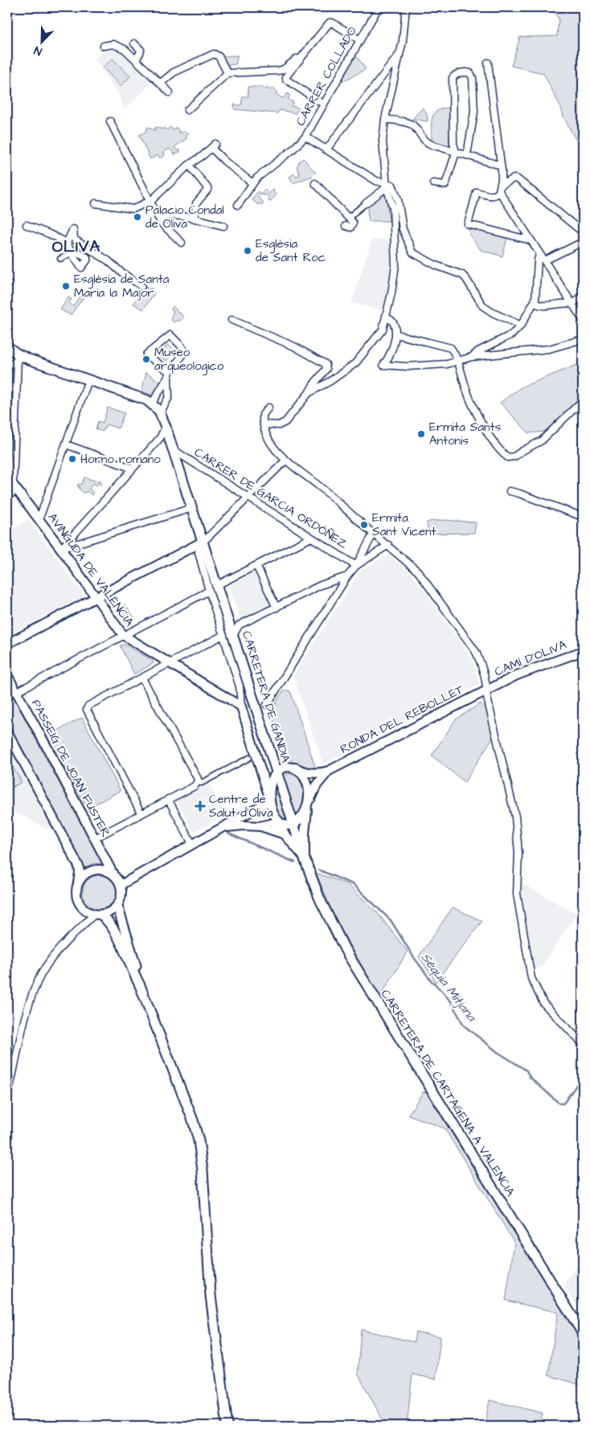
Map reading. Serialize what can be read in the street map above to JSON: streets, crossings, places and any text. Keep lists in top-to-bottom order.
{
  "streets": {
    "main road": ["CARRETERA DE GANDIA", "CARRETERA DE CARTAGENA A VALENCIA"],
    "street": [
      "CARRER COLLADO",
      "CARRER DE GARCIA ORDÓÑEZ",
      "AVINGUDA DE VALÈNCIA",
      "CAMÍ D’OLIVA",
      "RONDA DEL REBOLLET",
      "PASSEIG DE JOAN FUSTER"
    ]
  },
  "crossings": [
    ["CARRER DE GARCIA ORDÓÑEZ", "CARRETERA DE GANDIA"],
    ["AVINGUDA DE VALÈNCIA", "CARRETERA DE GANDIA"],
    ["CAMÍ D’OLIVA", "RONDA DEL REBOLLET"],
    ["CARRETERA DE GANDIA", "CARRETERA DE CARTAGENA A VALENCIA"]
  ],
  "districts": ["OLIVA"],
  "water": ["Séquia Mitjana"],
  "places": {
    "other": [
      "Palacio Condal de Oliva",
      "Esglèsia de Sant Roc",
      "Església de Santa Maria la Major",
      "Museo arqueologico",
      "Ermita Sants Antonis",
      "Horno romano",
      "Ermita Sant Vicent"
    ],
    "health": ["Centre de Salut d'Oliva"]
  },
  "north": "bottom left"
}
